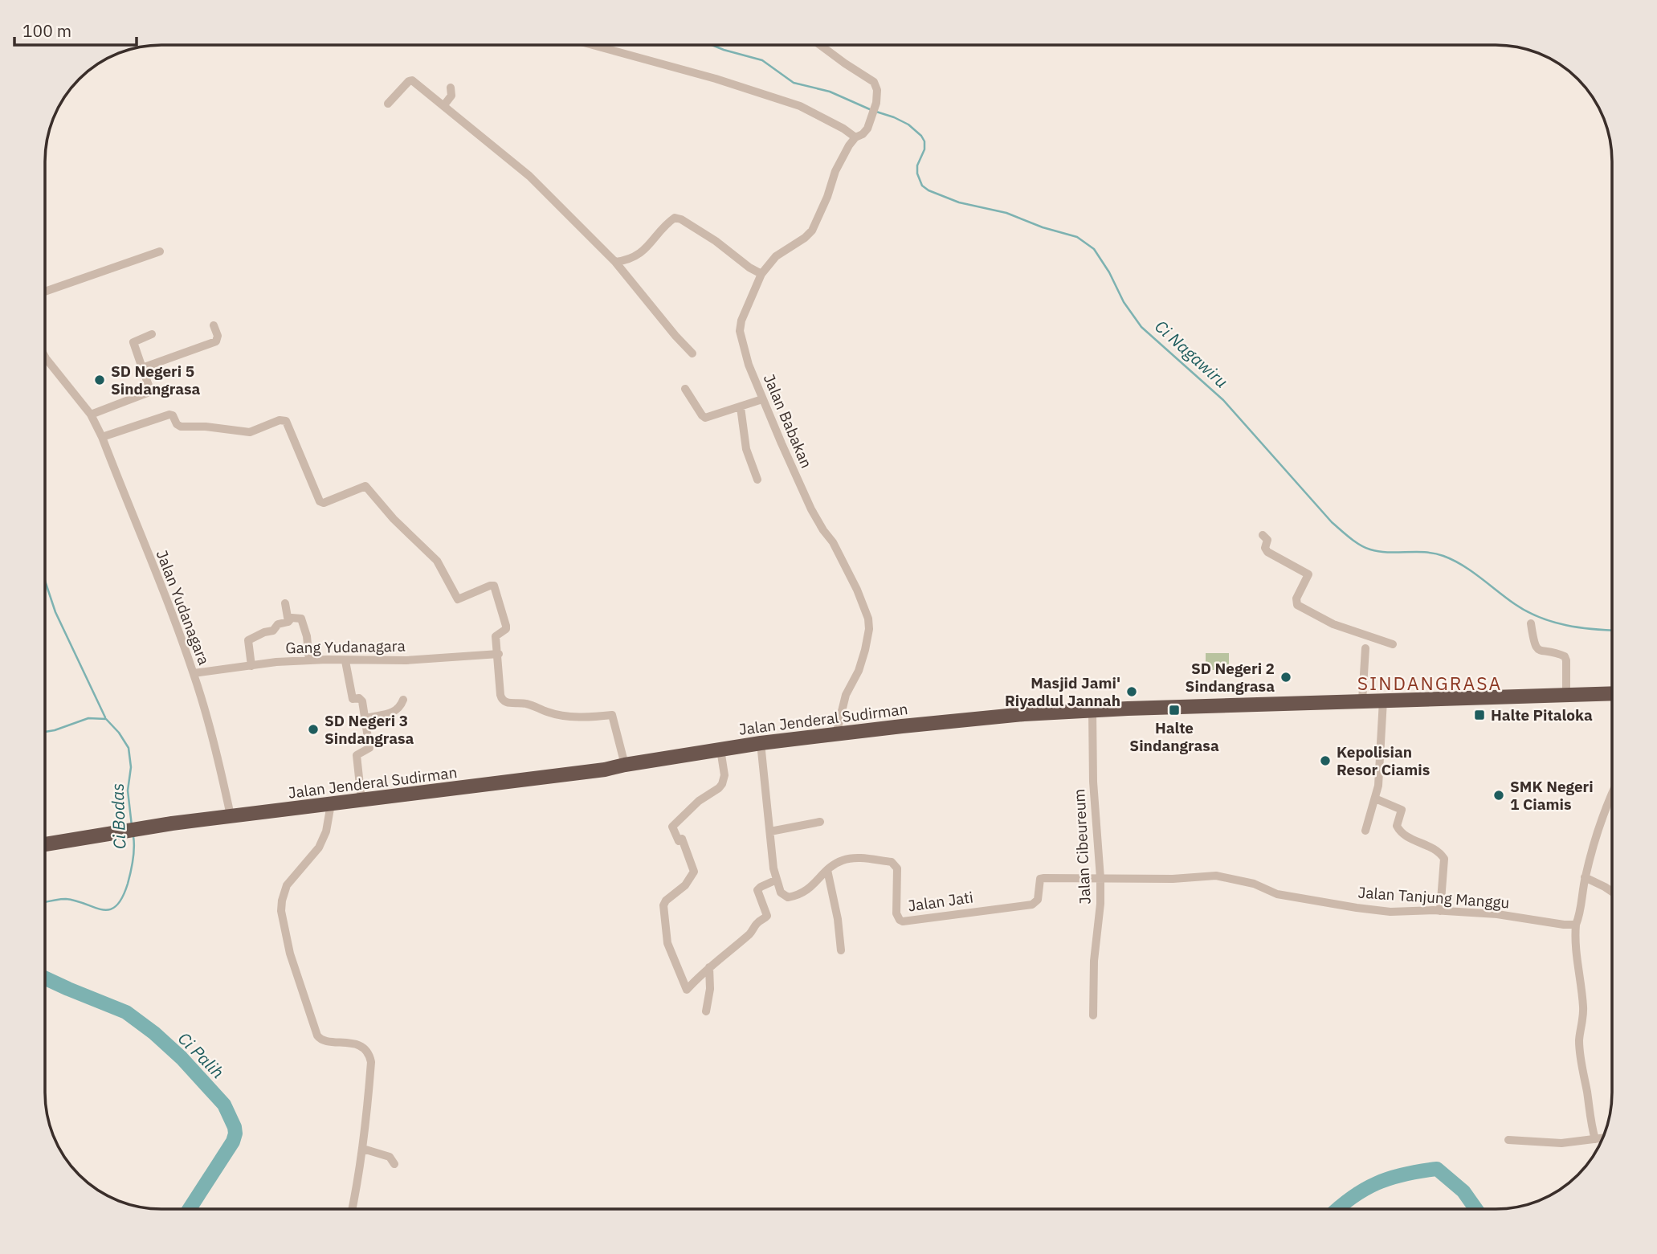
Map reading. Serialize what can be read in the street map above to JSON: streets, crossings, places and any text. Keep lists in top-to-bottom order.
{
  "streets": {
    "highway": ["Jalan Jenderal Sudirman"],
    "street": [
      "Jalan Babakan",
      "Jalan Yudanagara",
      "Gang Yudanagara",
      "Jalan Cibeureum",
      "Jalan Tanjung Manggu",
      "Jalan Jati"
    ]
  },
  "crossings": [
    ["Jalan Babakan", "Jalan Jenderal Sudirman"],
    ["Jalan Yudanagara", "Gang Yudanagara"],
    ["Jalan Yudanagara", "Jalan Jenderal Sudirman"],
    ["Jalan Jenderal Sudirman", "Jalan Cibeureum"],
    ["Jalan Cibeureum", "Jalan Tanjung Manggu"],
    ["Jalan Cibeureum", "Jalan Jati"],
    ["Jalan Tanjung Manggu", "Jalan Jati"]
  ],
  "districts": ["SINDANGRASA"],
  "water": ["Ci Nagawiru", "Ci Bodas", "Ci Palih"],
  "places": {
    "other": [
      "SD Negeri 5 Sindangrasa",
      "SD Negeri 2 Sindangrasa",
      "Masjid Jami' Riyadlul Jannah",
      "SD Negeri 3 Sindangrasa",
      "Kepolisian Resor Ciamis",
      "SMK Negeri 1 Ciamis"
    ],
    "transit": ["Halte Sindangrasa", "Halte Pitaloka"]
  },
  "scale_bar": "100 m"
}
